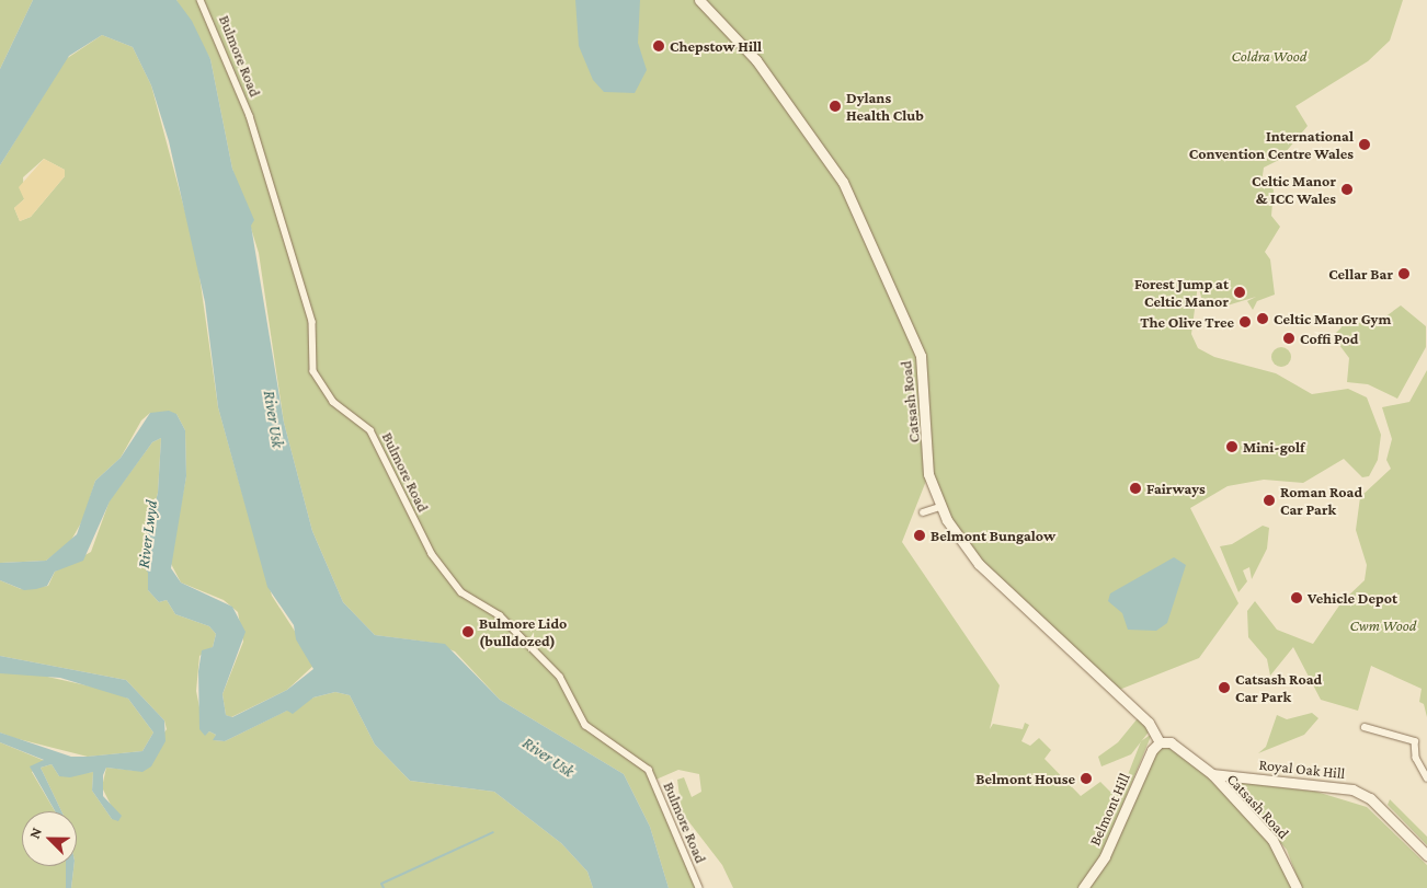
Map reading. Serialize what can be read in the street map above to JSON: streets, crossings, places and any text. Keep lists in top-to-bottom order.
{
  "streets": {
    "street": [
      "Bulmore Road",
      "Catsash Road",
      "Royal Oak Hill",
      "Belmont Hill"
    ]
  },
  "crossings": [
    ["Catsash Road", "Royal Oak Hill"],
    ["Catsash Road", "Belmont Hill"]
  ],
  "water": ["River Usk", "River Lwyd"],
  "parks": ["Coldra Wood", "Cwm Wood"],
  "places": [
    "Chepstow Hill",
    "Dylans Health Club",
    "International Convention Centre Wales",
    "Celtic Manor & ICC Wales",
    "Cellar Bar",
    "Forest Jump at Celtic Manor",
    "Celtic Manor Gym",
    "The Olive Tree",
    "Coffi Pod",
    "Mini-golf",
    "Fairways",
    "Roman Road Car Park",
    "Belmont Bungalow",
    "Vehicle Depot",
    "Bulmore Lido (bulldozed)",
    "Catsash Road Car Park",
    "Belmont House"
  ],
  "north": "top left"
}
